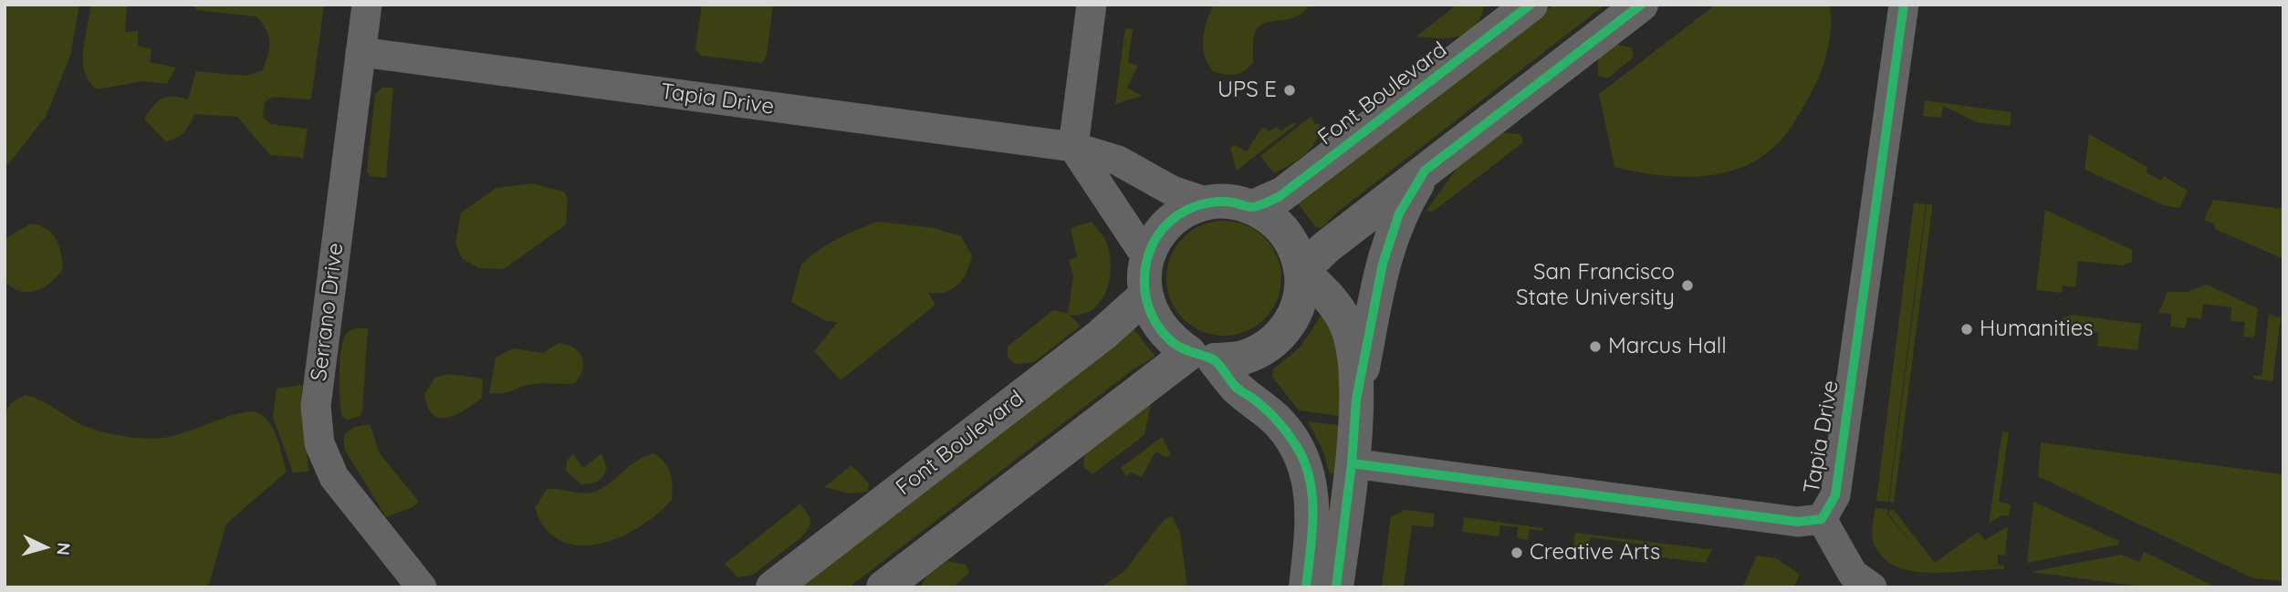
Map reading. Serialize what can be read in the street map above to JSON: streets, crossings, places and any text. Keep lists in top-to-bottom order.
{
  "streets": {
    "street": ["Font Boulevard", "Tapia Drive", "Serrano Drive"]
  },
  "crossings": [
    ["Font Boulevard", "Tapia Drive"],
    ["Tapia Drive", "Serrano Drive"]
  ],
  "places": [
    "UPS E",
    "San Francisco State University",
    "Humanities",
    "Marcus Hall",
    "Creative Arts"
  ],
  "north": "right"
}
